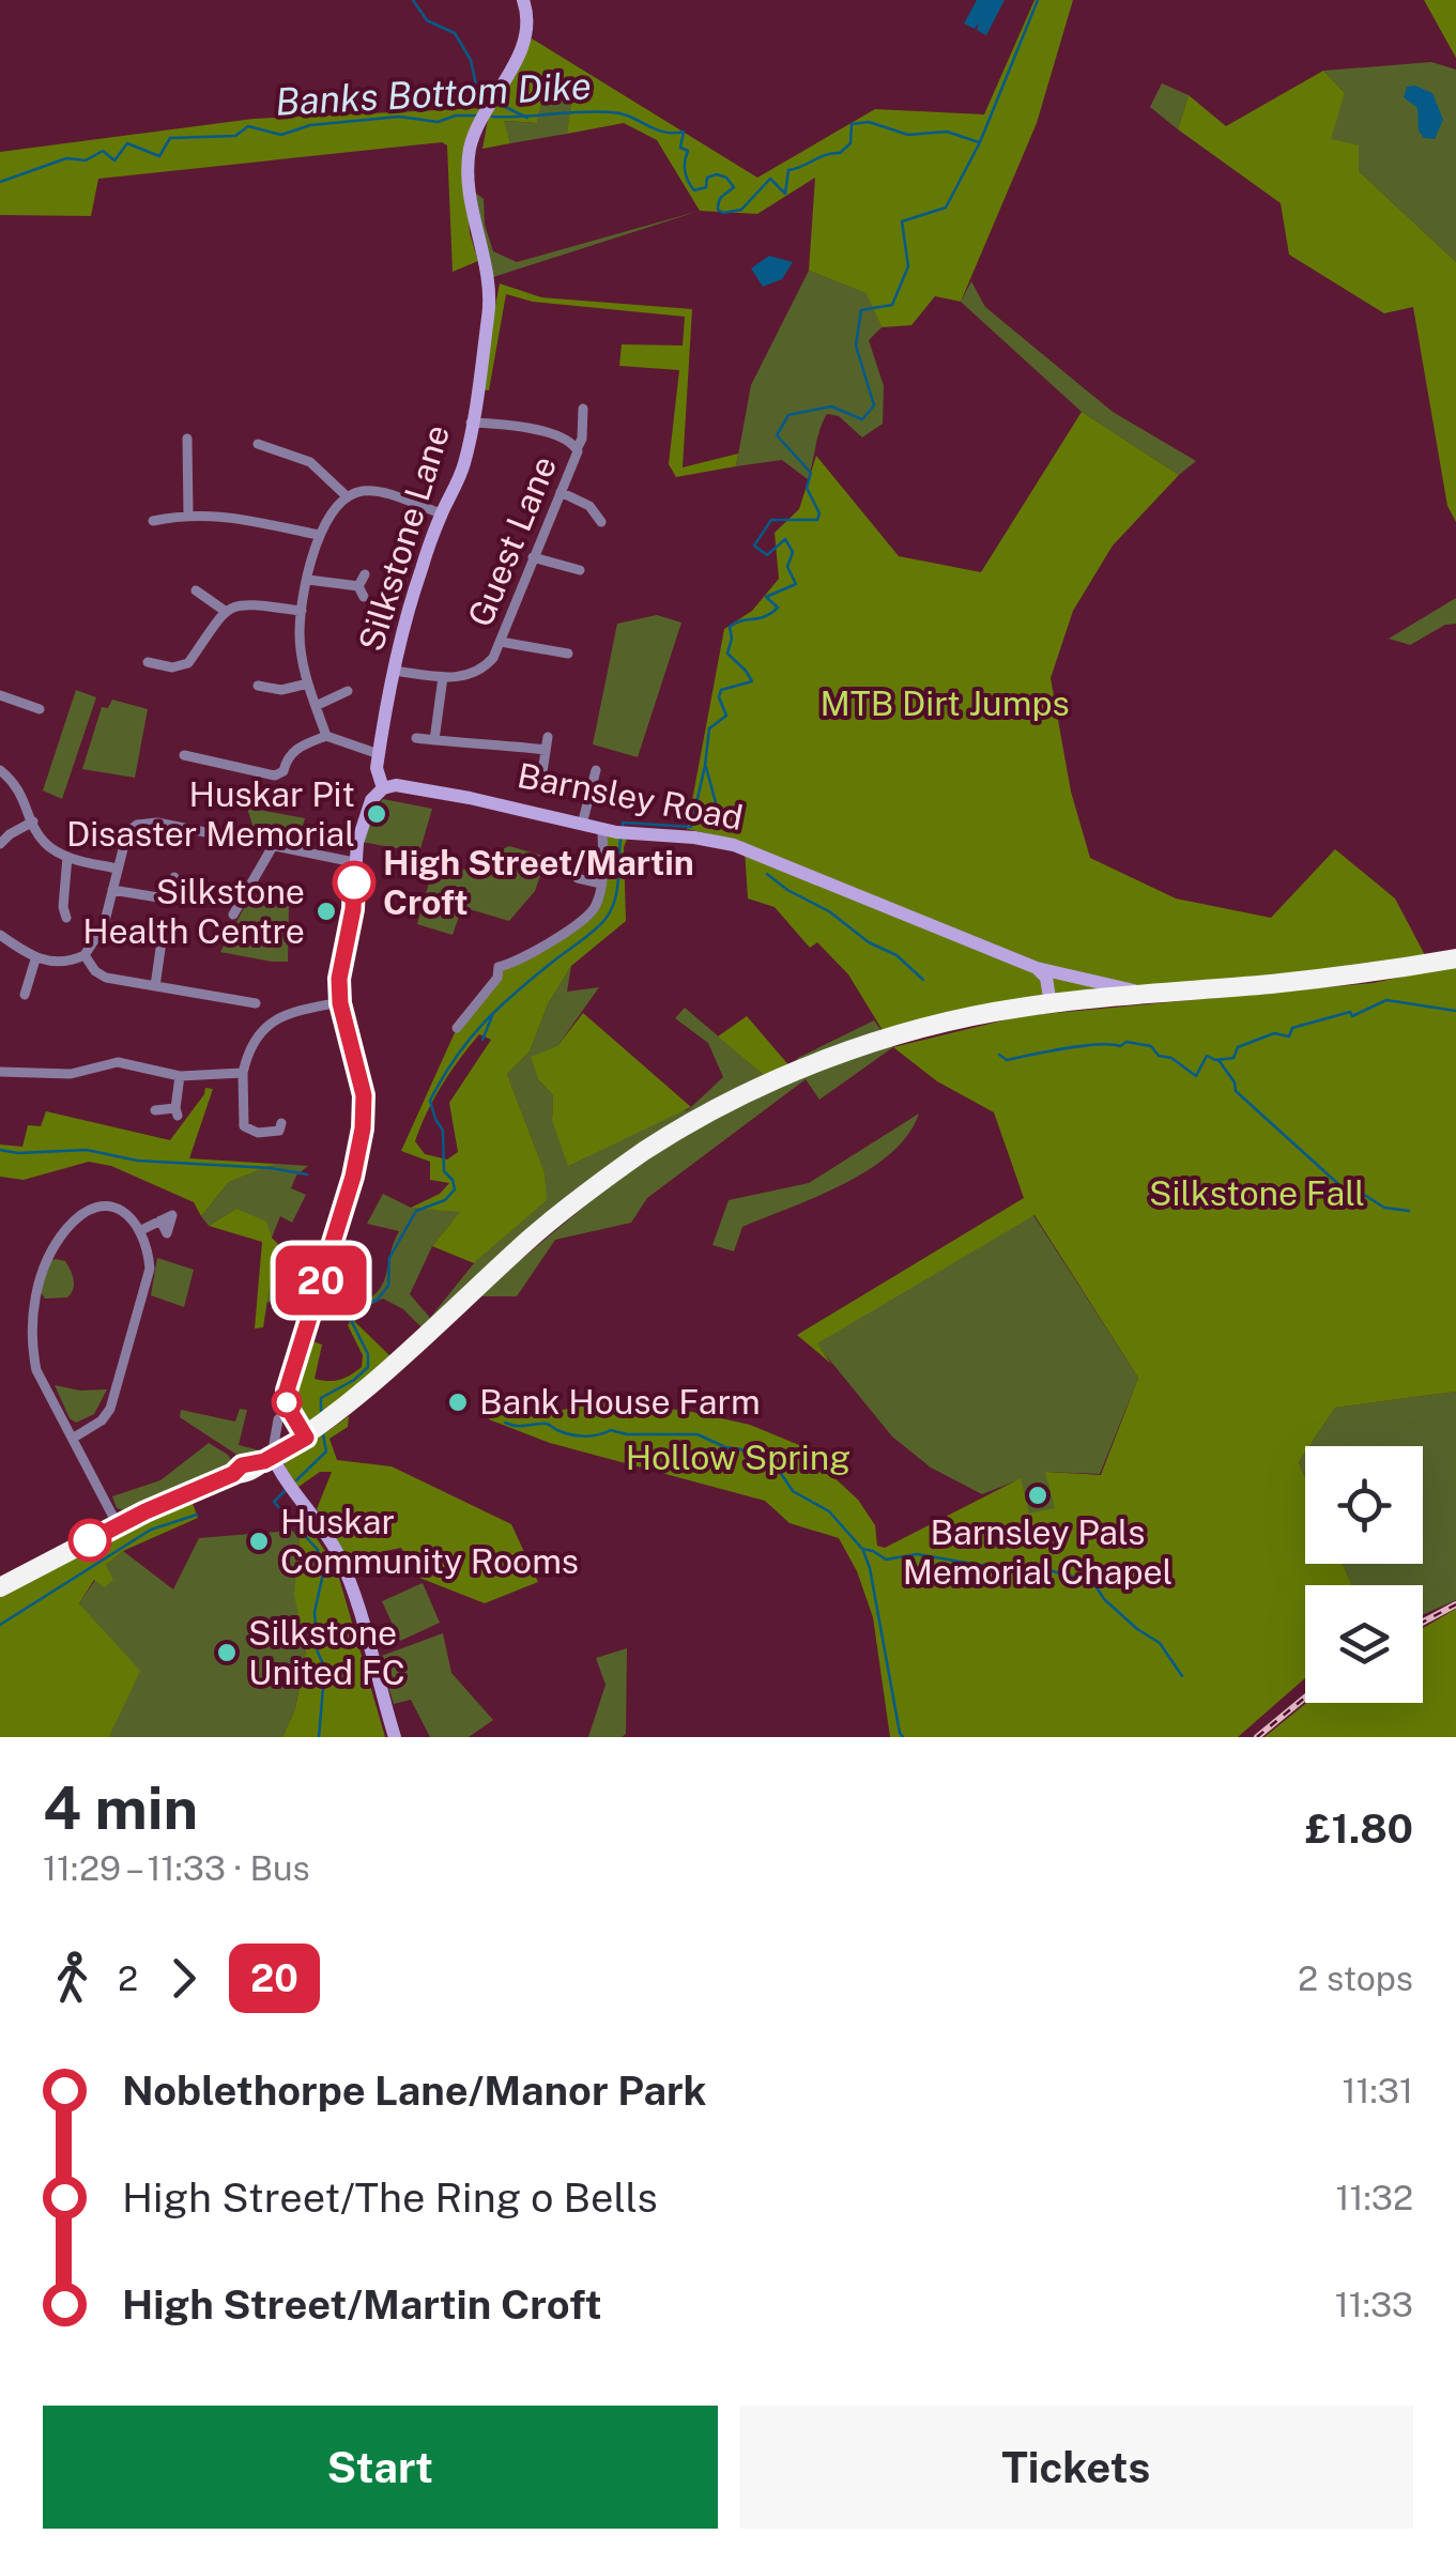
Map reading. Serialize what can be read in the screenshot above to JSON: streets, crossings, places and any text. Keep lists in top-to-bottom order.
{
  "streets": {
    "highway": ["Barnsley Road"],
    "street": ["Silkstone Lane", "Guest Lane"]
  },
  "crossings": [
    ["Silkstone Lane", "Guest Lane"],
    ["Silkstone Lane", "Barnsley Road"]
  ],
  "water": ["Banks Bottom Dike"],
  "parks": ["MTB Dirt Jumps", "Silkstone Fall", "Hollow Spring"],
  "places": [
    "Huskar Pit Disaster Memorial",
    "High Street/Martin Croft",
    "Silkstone Health Centre",
    "Bank House Farm",
    "Barnsley Pals Memorial Chapel",
    "Huskar Community Rooms",
    "Silkstone United FC"
  ],
  "lines": ["bus line 20"],
  "page": {
    "on_map": "20",
    "heading": ["4 min", "11:29 – 11:33 · Bus", "£1.80"],
    "legs": ["2", "20", "2 stops"],
    "list": [
      {
        "name": "Noblethorpe Lane/Manor Park",
        "value": "11:31"
      },
      {
        "name": "High Street/The Ring o Bells",
        "value": "11:32"
      },
      {
        "name": "High Street/Martin Croft",
        "value": "11:33"
      }
    ],
    "buttons": ["Start", "Tickets"]
  }
}
